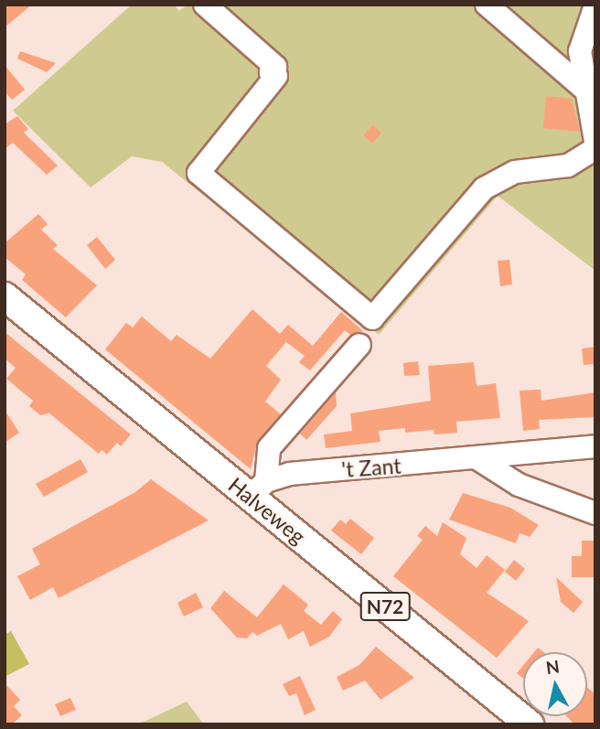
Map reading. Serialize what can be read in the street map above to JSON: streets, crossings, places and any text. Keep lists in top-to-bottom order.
{
  "streets": {
    "main road": ["Halveweg", "N72"],
    "street": ["'t Zant"]
  },
  "crossings": [
    ["'t Zant", "Halveweg"]
  ],
  "north": "top"
}
